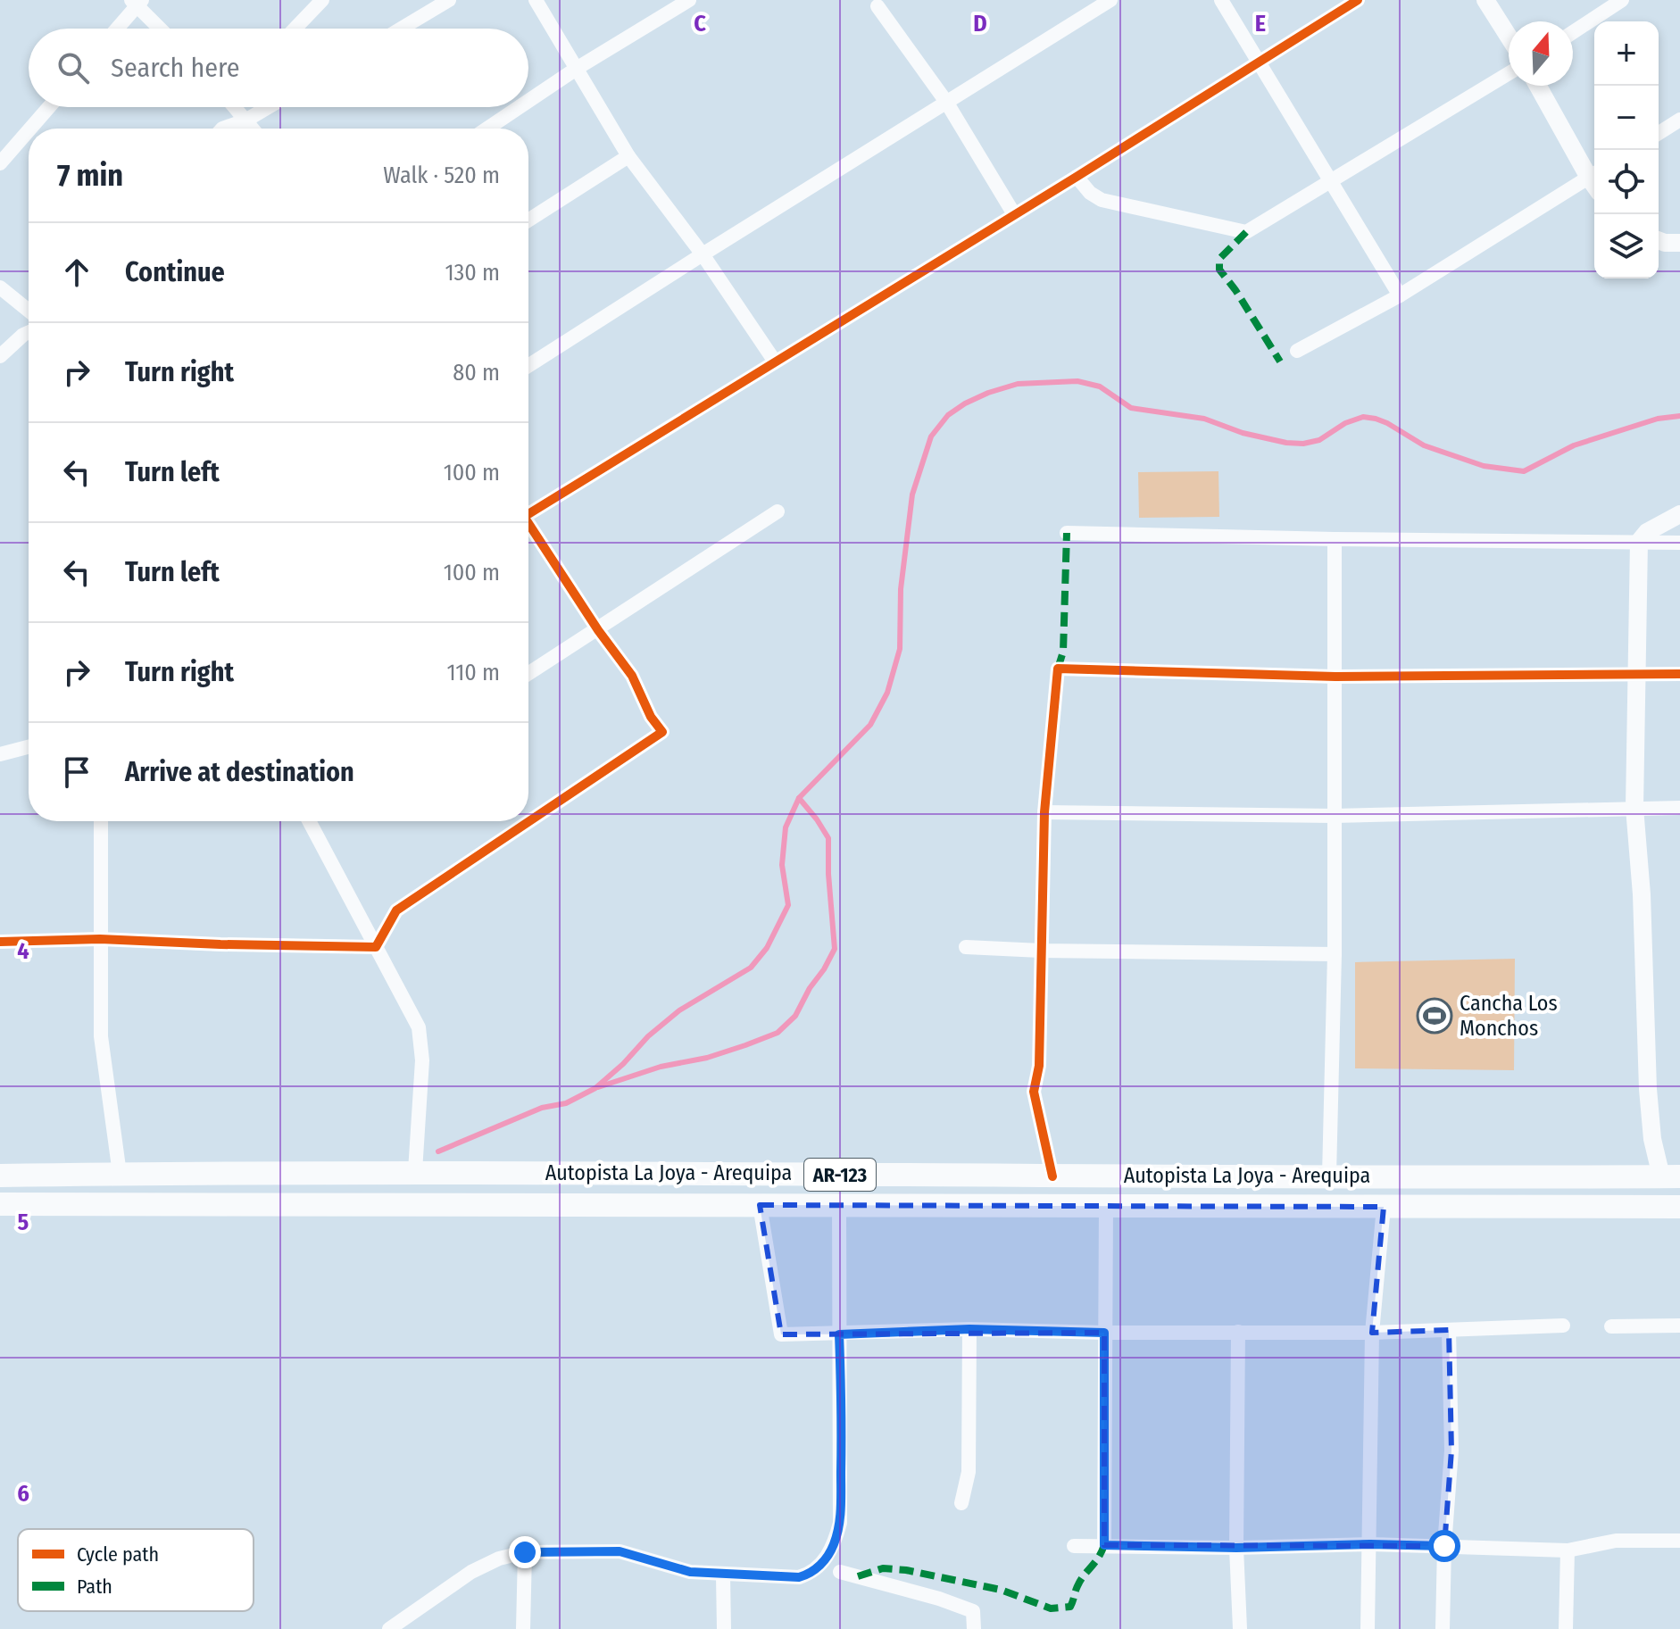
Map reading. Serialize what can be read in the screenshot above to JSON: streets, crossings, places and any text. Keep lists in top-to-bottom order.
{
  "streets": {
    "main road": ["Autopista La Joya - Arequipa", "AR-123"]
  },
  "places": {
    "sports": ["Cancha Los Monchos"]
  },
  "legend": ["Cycle path", "Path"],
  "north": "top",
  "page": {
    "map_buttons": ["+", "−"],
    "search": "Search here",
    "heading": ["7 min", "Walk · 520 m"],
    "list": [
      ["Continue", "130 m"],
      ["Turn right", "80 m"],
      ["Turn left", "100 m"],
      ["Turn left", "100 m"],
      ["Turn right", "110 m"],
      "Arrive at destination"
    ]
  },
  "grid": {
    "columns": ["C", "D", "E"],
    "rows": ["4", "5", "6"]
  }
}
